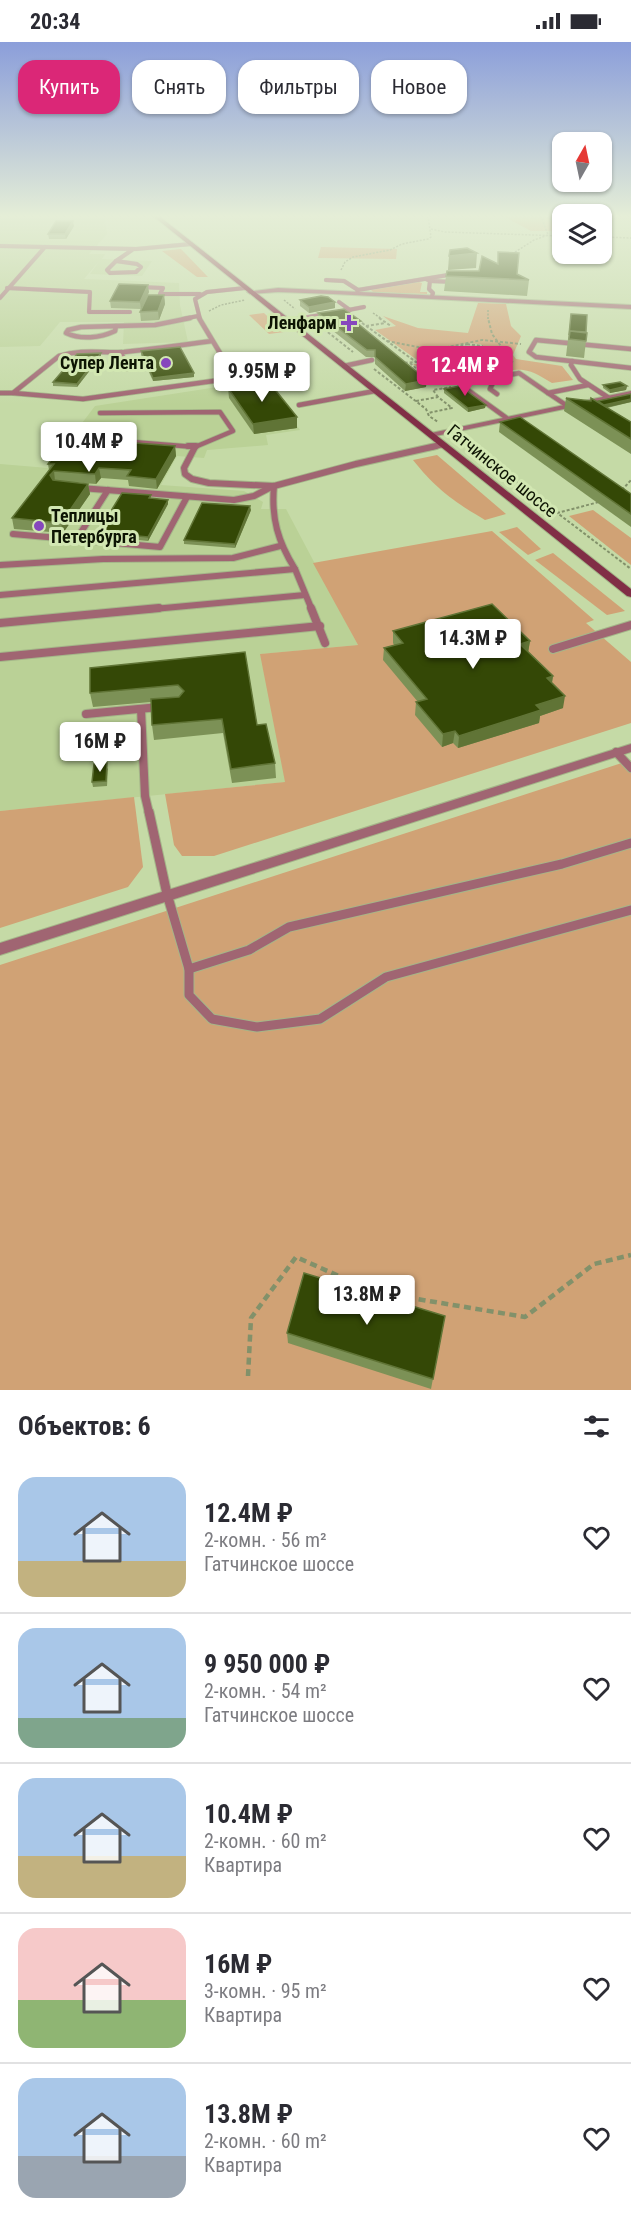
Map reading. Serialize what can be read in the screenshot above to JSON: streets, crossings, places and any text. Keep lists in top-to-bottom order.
{
  "streets": {
    "main road": ["Гатчинское шоссе"]
  },
  "places": {
    "health": ["Ленфарм"],
    "other": ["Супер Лента", "Теплицы Петербурга"]
  },
  "north": "top",
  "page": {
    "status": "20:34",
    "chip": [
      "Купить",
      "Снять",
      "Фильтры",
      "Новое"
    ],
    "price": [
      "12.4M ₽",
      "9.95M ₽",
      "10.4M ₽",
      "14.3M ₽",
      "16M ₽",
      "13.8M ₽"
    ],
    "heading": "Объектов: 6",
    "list": [
      {
        "name": "12.4M ₽",
        "note": "2-комн. · 56 m² · Гатчинское шоссе"
      },
      {
        "name": "9 950 000 ₽",
        "note": "2-комн. · 54 m² · Гатчинское шоссе"
      },
      {
        "name": "10.4M ₽",
        "note": "2-комн. · 60 m² · Квартира"
      },
      {
        "name": "16M ₽",
        "note": "3-комн. · 95 m² · Квартира"
      },
      {
        "name": "13.8M ₽",
        "note": "2-комн. · 60 m² · Квартира"
      }
    ]
  }
}
